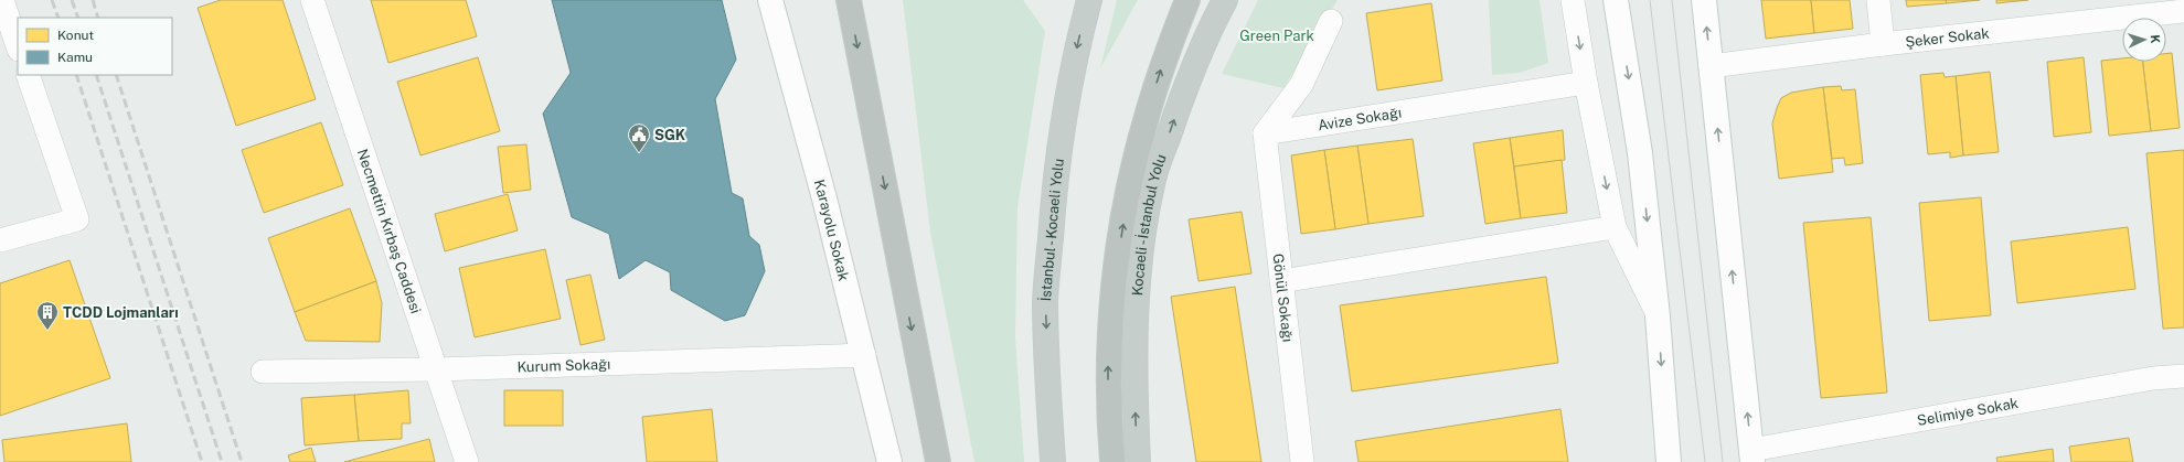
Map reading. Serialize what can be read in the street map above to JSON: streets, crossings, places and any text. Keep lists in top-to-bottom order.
{
  "streets": {
    "highway": ["Kocaeli - İstanbul Yolu", "İstanbul - Kocaeli Yolu"],
    "main road": ["Karayolu Sokak"],
    "street": [
      "Şeker Sokak",
      "Avize Sokağı",
      "Necmettin Kırbaş Caddesi",
      "Gönül Sokağı",
      "Kurum Sokağı",
      "Selimiye Sokak"
    ]
  },
  "crossings": [
    ["Avize Sokağı", "Gönül Sokağı"],
    ["Necmettin Kırbaş Caddesi", "Kurum Sokağı"],
    ["Karayolu Sokak", "Kurum Sokağı"]
  ],
  "parks": ["Green Park"],
  "places": {
    "public building": ["SGK"],
    "building": ["TCDD Lojmanları"]
  },
  "legend": ["Konut", "Kamu"],
  "north": "right"
}
